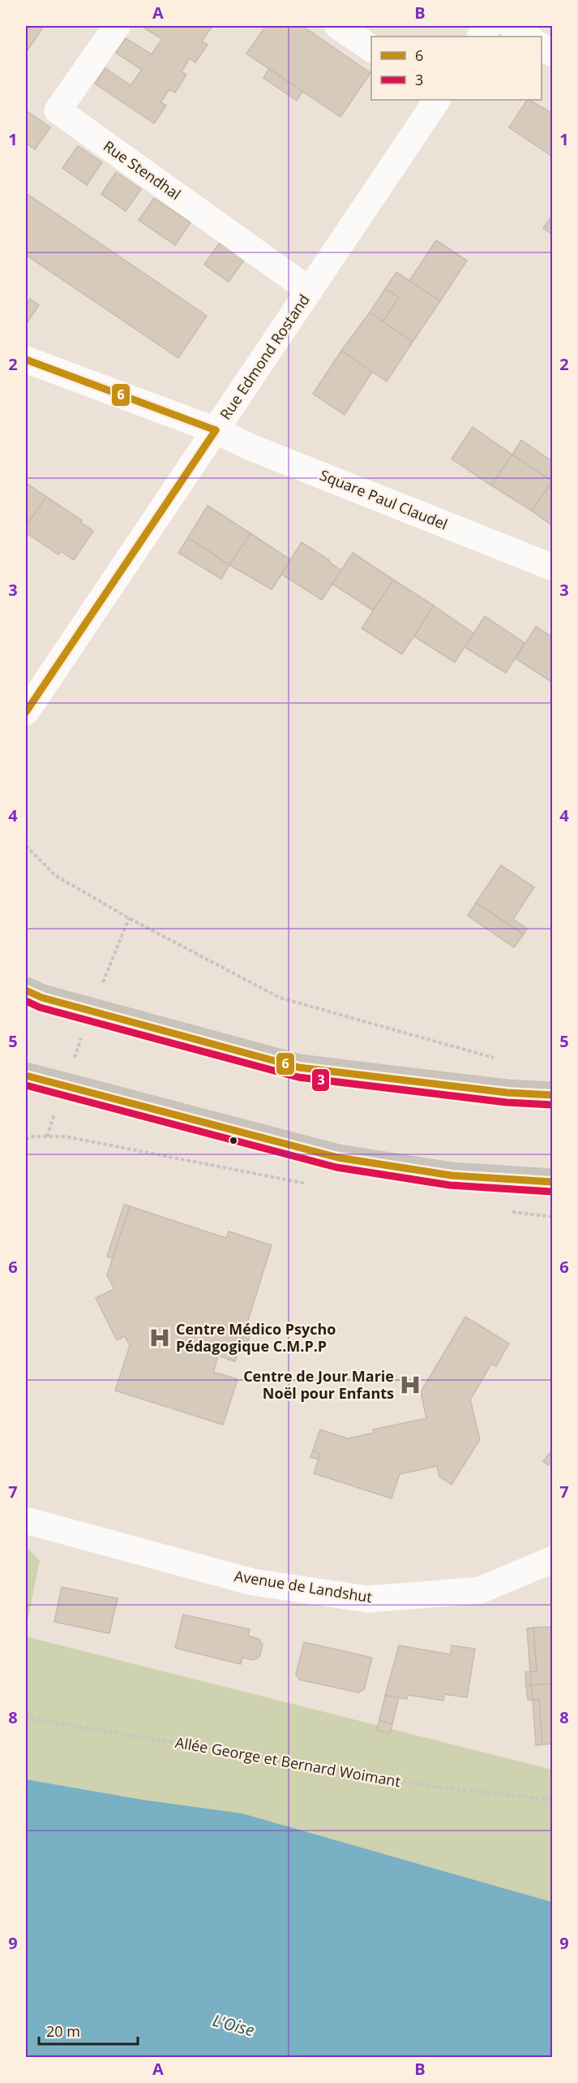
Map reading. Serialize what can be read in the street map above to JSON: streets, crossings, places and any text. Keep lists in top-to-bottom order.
{
  "streets": {
    "street": [
      "Rue Stendhal",
      "Rue Edmond Rostand",
      "Square Paul Claudel",
      "Avenue de Landshut"
    ],
    "path": ["Allée George et Bernard Woimant"]
  },
  "crossings": [
    ["Rue Stendhal", "Rue Edmond Rostand"],
    ["Rue Edmond Rostand", "Square Paul Claudel"]
  ],
  "water": ["L'Oise"],
  "places": {
    "hospital": ["Centre Médico Psycho Pédagogique C.M.P.P", "Centre de Jour Marie Noël pour Enfants"]
  },
  "lines": ["transit line 6", "transit line 3"],
  "legend": ["6", "3"],
  "scale_bar": "20 m",
  "grid": {
    "columns": ["A", "B"],
    "rows": [
      "1",
      "2",
      "3",
      "4",
      "5",
      "6",
      "7",
      "8",
      "9"
    ]
  }
}
